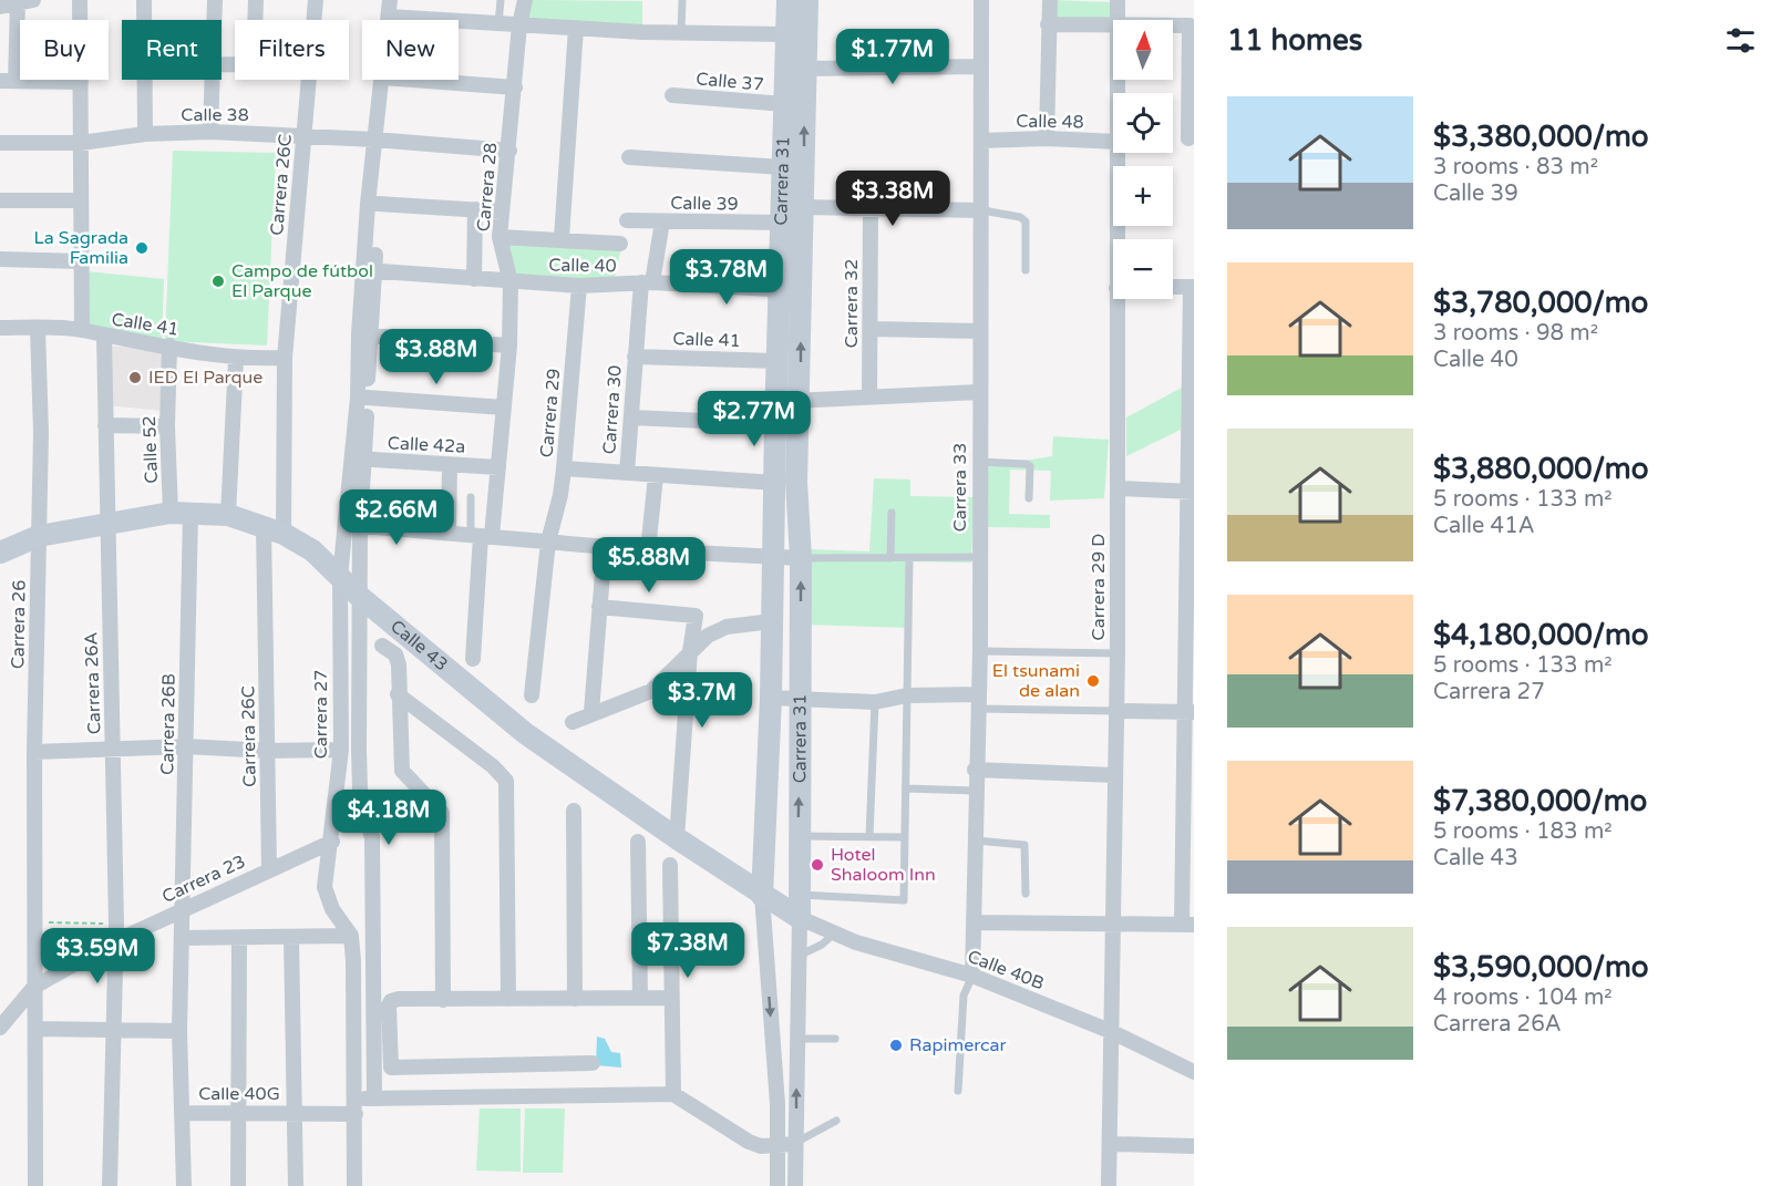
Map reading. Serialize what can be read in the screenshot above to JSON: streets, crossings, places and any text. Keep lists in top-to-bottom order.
{
  "streets": {
    "street": [
      "Calle 37",
      "Calle 38",
      "Calle 48",
      "Carrera 31",
      "Carrera 26C",
      "Carrera 28",
      "Calle 39",
      "Calle 40",
      "Carrera 32",
      "Calle 41",
      "Carrera 30",
      "Carrera 29",
      "Calle 42a",
      "Calle 52",
      "Carrera 33",
      "Carrera 29 D",
      "Carrera 26",
      "Calle 43",
      "Carrera 26A",
      "Carrera 27",
      "Carrera 26B",
      "Carrera 23",
      "Calle 40B",
      "Calle 40G"
    ]
  },
  "crossings": [
    ["Calle 37", "Carrera 31"],
    ["Calle 38", "Carrera 26C"],
    ["Calle 38", "Carrera 28"],
    ["Calle 38", "Carrera 27"],
    ["Calle 48", "Carrera 33"],
    ["Carrera 31", "Calle 39"],
    ["Carrera 31", "Calle 40"],
    ["Carrera 31", "Calle 41"],
    ["Carrera 31", "Calle 43"],
    ["Carrera 31", "Calle 40B"],
    ["Carrera 26C", "Calle 41"],
    ["Carrera 26C", "Calle 43"],
    ["Carrera 26C", "Carrera 23"],
    ["Carrera 28", "Calle 40"],
    ["Carrera 28", "Calle 42a"],
    ["Calle 39", "Carrera 30"],
    ["Calle 40", "Carrera 30"],
    ["Calle 40", "Carrera 29"],
    ["Calle 40", "Carrera 27"],
    ["Calle 41", "Carrera 30"],
    ["Calle 41", "Calle 52"],
    ["Calle 41", "Carrera 26"],
    ["Calle 41", "Carrera 26A"],
    ["Calle 42a", "Carrera 27"],
    ["Calle 52", "Calle 43"],
    ["Calle 52", "Carrera 26B"],
    ["Carrera 33", "Calle 40B"],
    ["Carrera 29 D", "Calle 40B"],
    ["Carrera 26", "Calle 43"],
    ["Carrera 26", "Carrera 23"],
    ["Calle 43", "Carrera 26A"],
    ["Calle 43", "Carrera 27"],
    ["Calle 43", "Carrera 26B"],
    ["Calle 43", "Calle 40B"],
    ["Carrera 26A", "Carrera 23"],
    ["Carrera 27", "Carrera 23"],
    ["Carrera 27", "Calle 40G"],
    ["Carrera 26B", "Carrera 23"],
    ["Carrera 26B", "Calle 40G"]
  ],
  "places": [
    "La Sagrada Familia",
    "Campo de fútbol El Parque",
    "IED El Parque",
    "El tsunami de alan",
    "Hotel Shaloom Inn",
    "Rapimercar"
  ],
  "north": "top",
  "page": {
    "heading": "11 homes",
    "map_buttons": ["+", "−"],
    "chip": [
      "Buy",
      "Rent",
      "Filters",
      "New"
    ],
    "price": [
      "$1.77M",
      "$3.38M",
      "$3.78M",
      "$3.88M",
      "$2.77M",
      "$2.66M",
      "$5.88M",
      "$3.7M",
      "$4.18M",
      "$7.38M",
      "$3.59M"
    ],
    "list": [
      {
        "name": "$3,380,000/mo",
        "note": "3 rooms · 83 m² · Calle 39"
      },
      {
        "name": "$3,780,000/mo",
        "note": "3 rooms · 98 m² · Calle 40"
      },
      {
        "name": "$3,880,000/mo",
        "note": "5 rooms · 133 m² · Calle 41A"
      },
      {
        "name": "$4,180,000/mo",
        "note": "5 rooms · 133 m² · Carrera 27"
      },
      {
        "name": "$7,380,000/mo",
        "note": "5 rooms · 183 m² · Calle 43"
      },
      {
        "name": "$3,590,000/mo",
        "note": "4 rooms · 104 m² · Carrera 26A"
      }
    ]
  }
}
